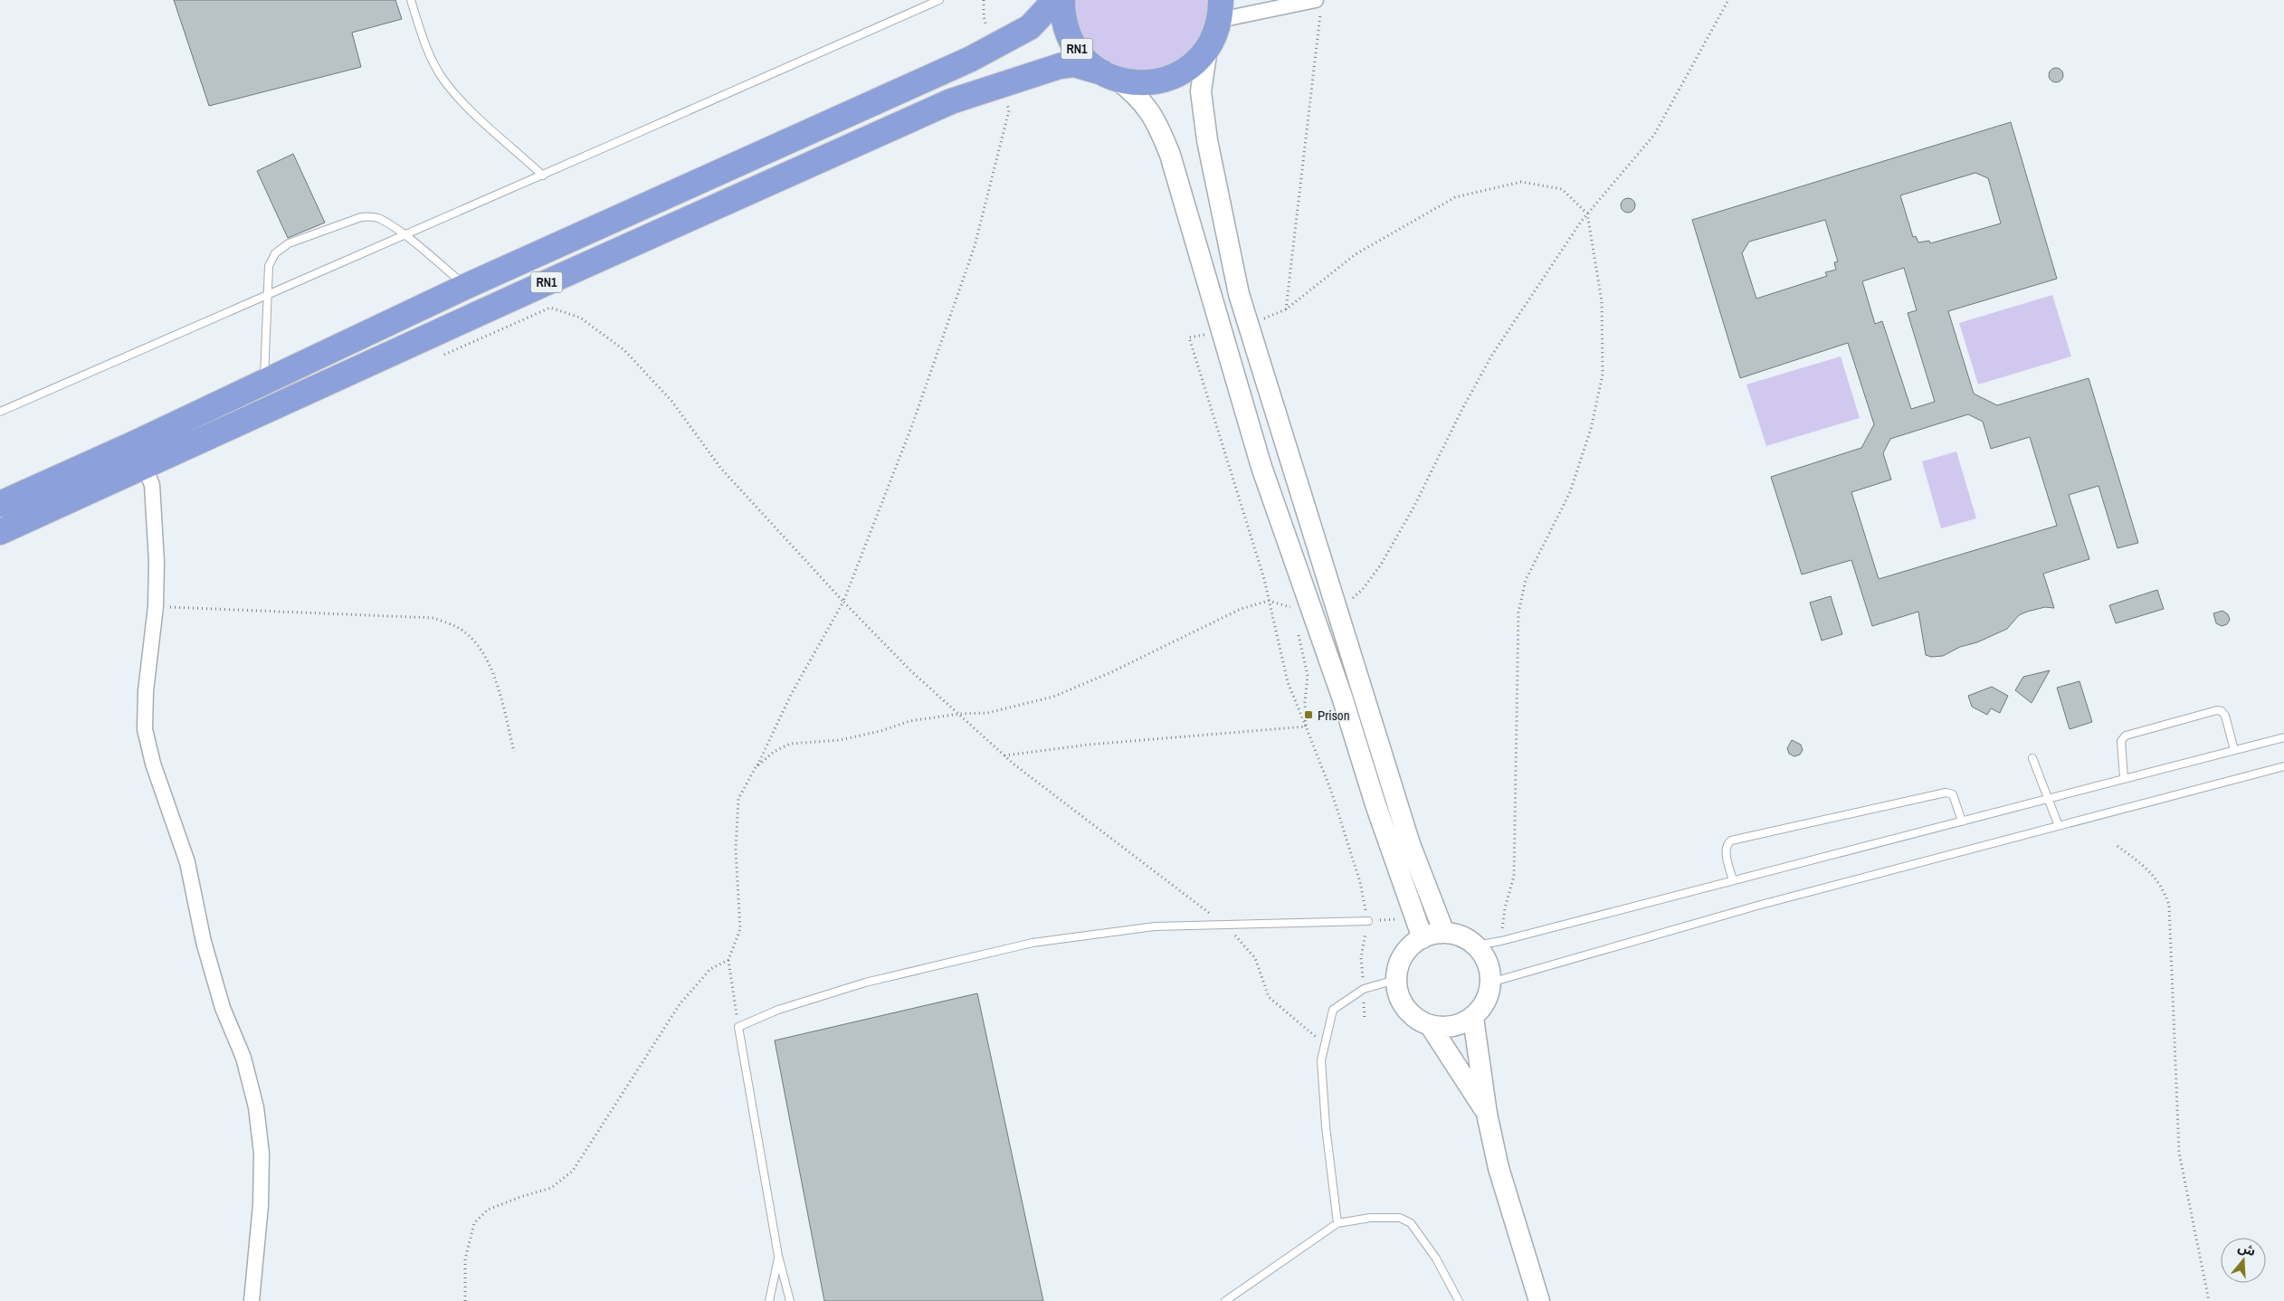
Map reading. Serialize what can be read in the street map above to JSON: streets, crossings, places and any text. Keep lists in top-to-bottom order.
{
  "streets": {
    "highway": ["RN1"]
  },
  "places": {
    "transit": ["Prison"]
  },
  "north": "top"
}
